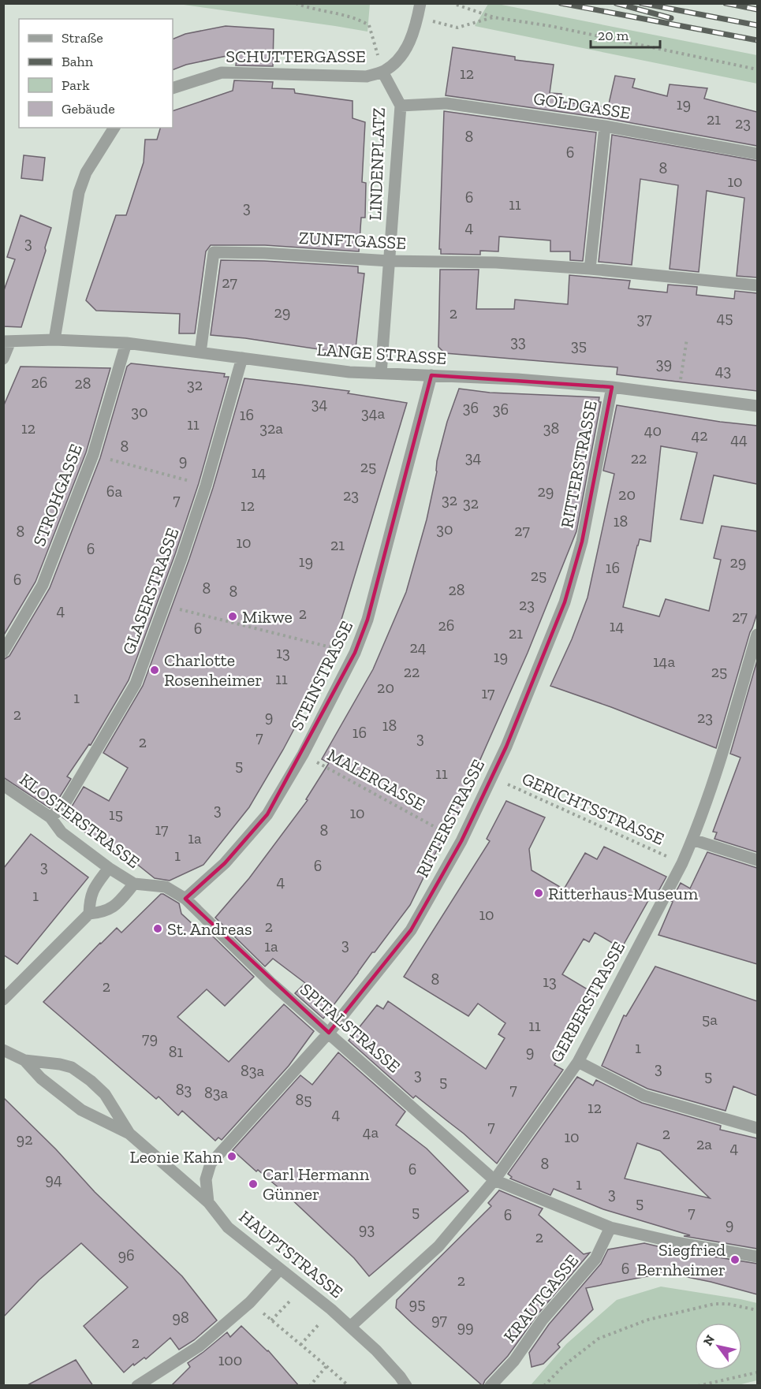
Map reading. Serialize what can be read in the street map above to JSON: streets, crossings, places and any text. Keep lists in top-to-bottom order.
{
  "streets": {
    "street": [
      "SCHUTTERGASSE",
      "GOLDGASSE",
      "LINDENPLATZ",
      "ZUNFTGASSE",
      "LANGE STRASSE",
      "RITTERSTRASSE",
      "STROHGASSE",
      "GLASERSTRASSE",
      "STEINSTRASSE",
      "KLOSTERSTRASSE",
      "GERBERSTRASSE",
      "SPITALSTRASSE",
      "HAUPTSTRASSE",
      "KRAUTGASSE"
    ],
    "path": ["MALERGASSE", "GERICHTSSTRASSE"]
  },
  "crossings": [
    ["SCHUTTERGASSE", "LINDENPLATZ"],
    ["GOLDGASSE", "LINDENPLATZ"],
    ["LINDENPLATZ", "ZUNFTGASSE"],
    ["LINDENPLATZ", "LANGE STRASSE"],
    ["ZUNFTGASSE", "LANGE STRASSE"],
    ["LANGE STRASSE", "RITTERSTRASSE"],
    ["LANGE STRASSE", "STROHGASSE"],
    ["LANGE STRASSE", "GLASERSTRASSE"],
    ["LANGE STRASSE", "STEINSTRASSE"],
    ["RITTERSTRASSE", "MALERGASSE"],
    ["RITTERSTRASSE", "GERICHTSSTRASSE"],
    ["RITTERSTRASSE", "SPITALSTRASSE"],
    ["RITTERSTRASSE", "HAUPTSTRASSE"],
    ["GLASERSTRASSE", "KLOSTERSTRASSE"],
    ["STEINSTRASSE", "MALERGASSE"],
    ["STEINSTRASSE", "SPITALSTRASSE"],
    ["GERICHTSSTRASSE", "GERBERSTRASSE"],
    ["KLOSTERSTRASSE", "SPITALSTRASSE"],
    ["GERBERSTRASSE", "SPITALSTRASSE"],
    ["GERBERSTRASSE", "HAUPTSTRASSE"],
    ["SPITALSTRASSE", "KRAUTGASSE"]
  ],
  "places": [
    "Mikwe",
    "Charlotte Rosenheimer",
    "Ritterhaus-Museum",
    "St. Andreas",
    "Leonie Kahn",
    "Carl Hermann Günner",
    "Siegfried Bernheimer"
  ],
  "house_numbers": [
    "12",
    "19",
    "21",
    "23",
    "8",
    "6",
    "8",
    "10",
    "6",
    "11",
    "3",
    "4",
    "3",
    "27",
    "29",
    "2",
    "45",
    "37",
    "33",
    "35",
    "39",
    "43",
    "26",
    "28",
    "32",
    "34",
    "36",
    "36",
    "30",
    "34a",
    "16",
    "11",
    "12",
    "32a",
    "38",
    "40",
    "42",
    "44",
    "8",
    "34",
    "22",
    "9",
    "25",
    "14",
    "6a",
    "29",
    "20",
    "23",
    "7",
    "32",
    "32",
    "12",
    "18",
    "30",
    "27",
    "8",
    "10",
    "21",
    "6",
    "19",
    "29",
    "16",
    "25",
    "6",
    "8",
    "28",
    "8",
    "23",
    "4",
    "2",
    "27",
    "26",
    "14",
    "6",
    "21",
    "24",
    "13",
    "19",
    "14a",
    "22",
    "25",
    "11",
    "20",
    "17",
    "1",
    "2",
    "9",
    "23",
    "18",
    "16",
    "7",
    "3",
    "2",
    "5",
    "11",
    "3",
    "10",
    "15",
    "17",
    "8",
    "1a",
    "1",
    "6",
    "3",
    "4",
    "1",
    "10",
    "2",
    "3",
    "1a",
    "8",
    "13",
    "2",
    "5a",
    "11",
    "79",
    "1",
    "81",
    "9",
    "3",
    "83a",
    "3",
    "5",
    "5",
    "83",
    "7",
    "83a",
    "85",
    "12",
    "4",
    "7",
    "4a",
    "2",
    "10",
    "92",
    "2a",
    "4",
    "8",
    "6",
    "94",
    "1",
    "3",
    "5",
    "5",
    "7",
    "6",
    "9",
    "93",
    "2",
    "96",
    "6",
    "2",
    "95",
    "98",
    "97",
    "99",
    "2",
    "100"
  ],
  "legend": [
    "Straße",
    "Bahn",
    "Park",
    "Gebäude"
  ],
  "scale_bar": "20 m",
  "north": "top left"
}
